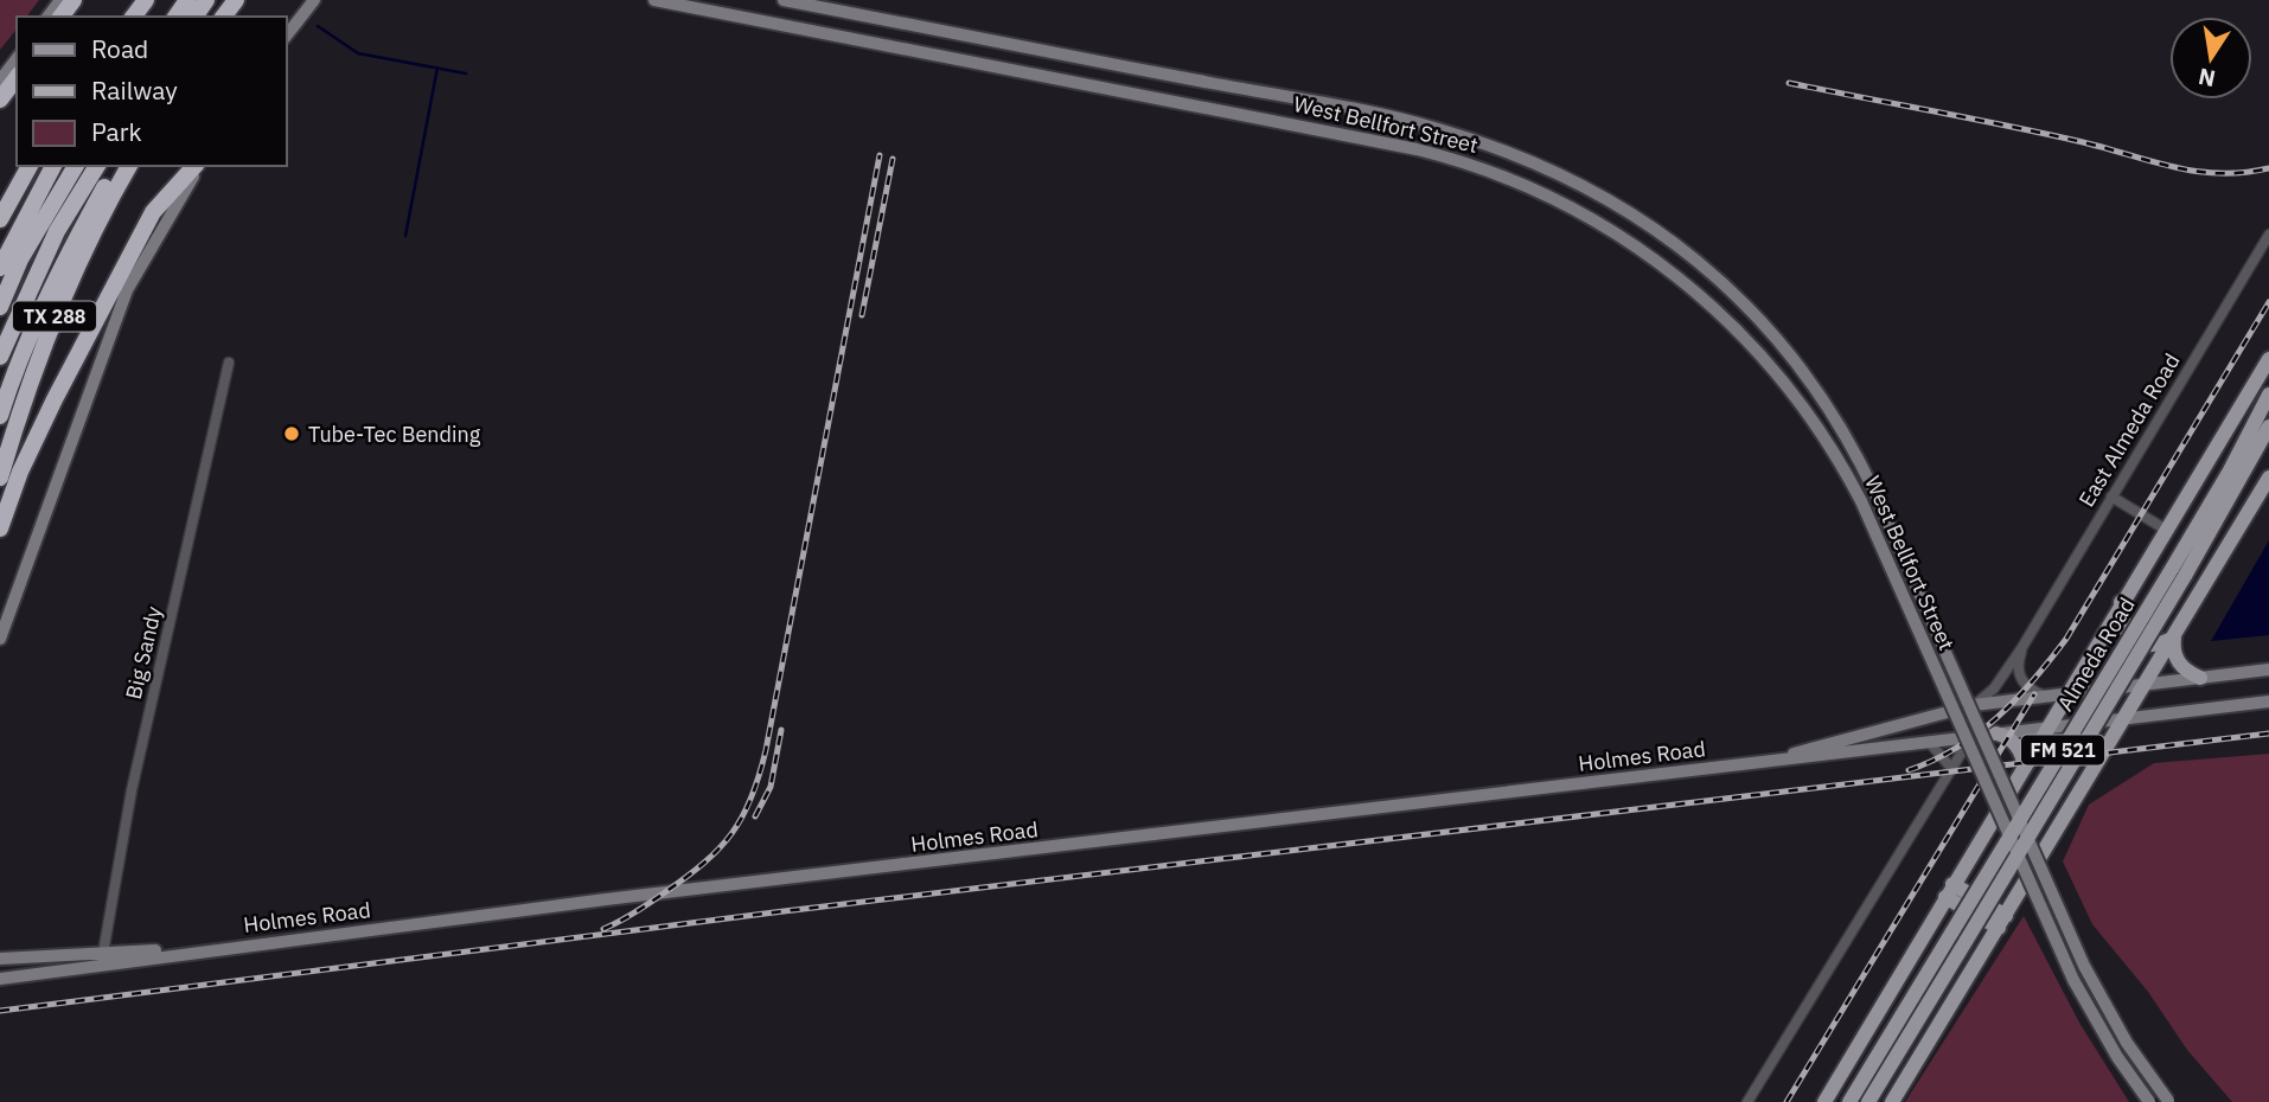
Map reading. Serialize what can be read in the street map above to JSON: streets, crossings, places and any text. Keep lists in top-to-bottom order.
{
  "streets": {
    "highway": ["TX 288"],
    "main road": [
      "West Bellfort Street",
      "Almeda Road",
      "FM 521",
      "Holmes Road"
    ],
    "street": ["East Almeda Road", "Big Sandy"]
  },
  "crossings": [
    ["East Almeda Road", "Holmes Road"],
    ["Big Sandy", "Holmes Road"]
  ],
  "places": ["Tube-Tec Bending"],
  "legend": ["Road", "Railway", "Park"],
  "north": "bottom"
}
